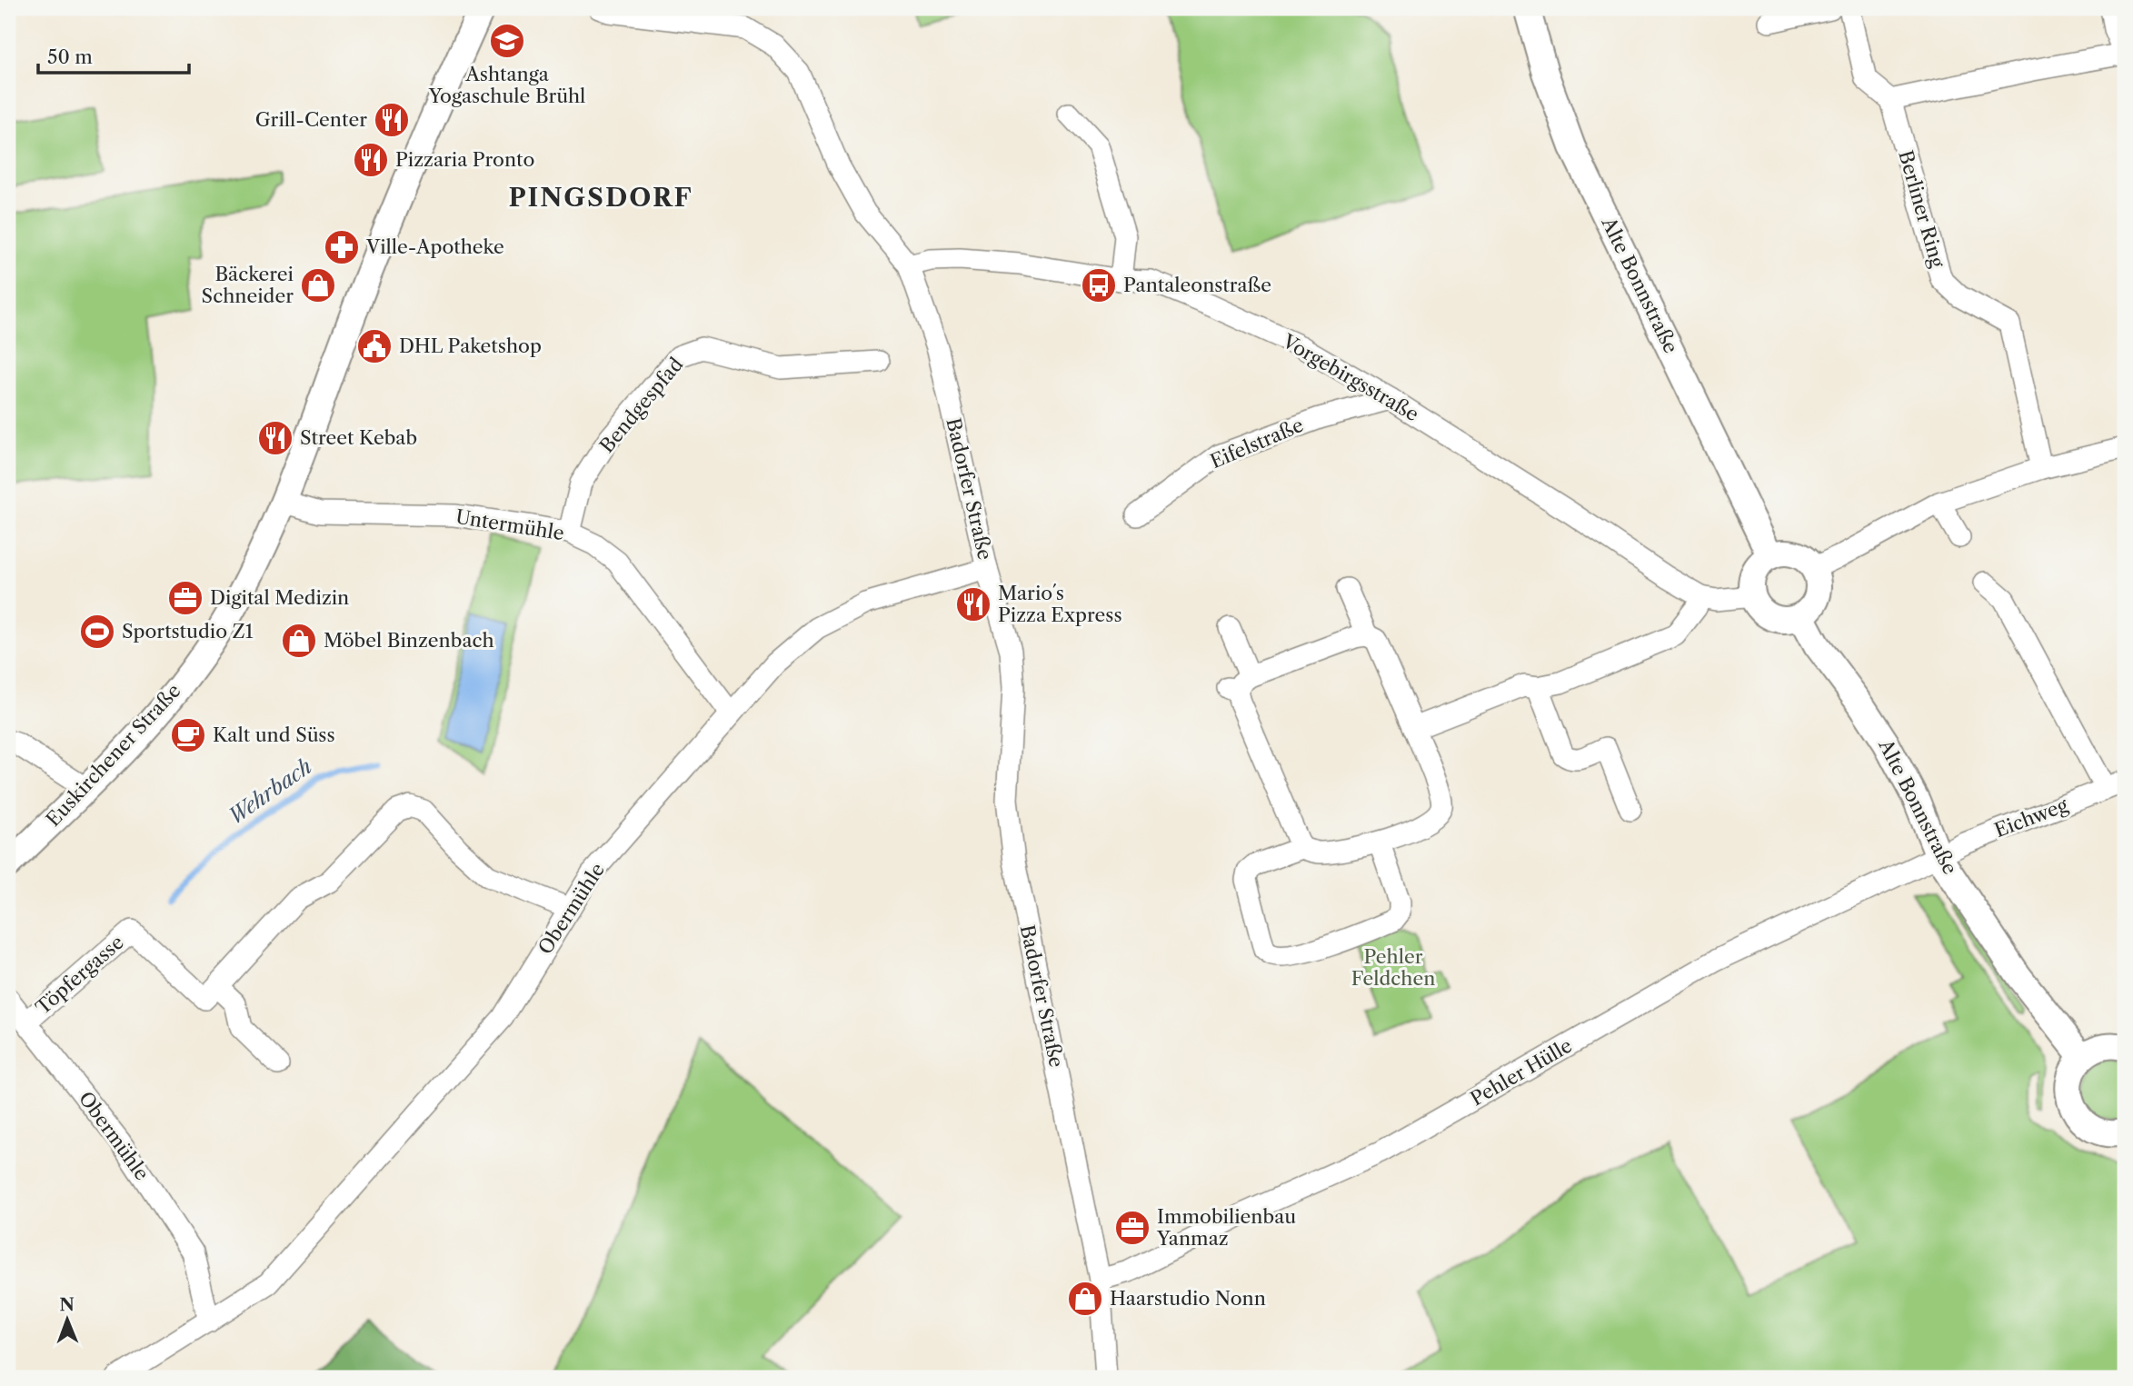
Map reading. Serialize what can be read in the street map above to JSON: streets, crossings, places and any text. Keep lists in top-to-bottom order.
{
  "streets": {
    "main road": ["Alte Bonnstraße", "Euskirchener Straße"],
    "street": [
      "Berliner Ring",
      "Vorgebirgsstraße",
      "Bendgespfad",
      "Eifelstraße",
      "Badorfer Straße",
      "Untermühle",
      "Eichweg",
      "Obermühle",
      "Töpfergasse",
      "Pehler Hülle"
    ]
  },
  "crossings": [
    ["Alte Bonnstraße", "Vorgebirgsstraße"],
    ["Alte Bonnstraße", "Eichweg"],
    ["Alte Bonnstraße", "Pehler Hülle"],
    ["Vorgebirgsstraße", "Eifelstraße"],
    ["Vorgebirgsstraße", "Badorfer Straße"],
    ["Bendgespfad", "Untermühle"],
    ["Badorfer Straße", "Obermühle"],
    ["Badorfer Straße", "Pehler Hülle"],
    ["Untermühle", "Euskirchener Straße"],
    ["Untermühle", "Obermühle"],
    ["Eichweg", "Pehler Hülle"],
    ["Obermühle", "Töpfergasse"]
  ],
  "districts": ["PINGSDORF"],
  "water": ["Wehrbach"],
  "parks": ["Pehler Feldchen"],
  "places": {
    "school or university": ["Ashtanga Yogaschule Brühl"],
    "restaurant": [
      "Grill-Center",
      "Pizzaria Pronto",
      "Street Kebab",
      "Mario´s Pizza Express"
    ],
    "pharmacy": ["Ville-Apotheke"],
    "shop": ["Bäckerei Schneider", "Möbel Binzenbach", "Haarstudio Nonn"],
    "bus stop": ["Pantaleonstraße"],
    "public building": ["DHL Paketshop"],
    "office": ["Digital Medizin", "Immobilienbau Yanmaz"],
    "sports": ["Sportstudio Z1"],
    "cafe": ["Kalt und Süss"]
  },
  "scale_bar": "50 m",
  "north": "top"
}
